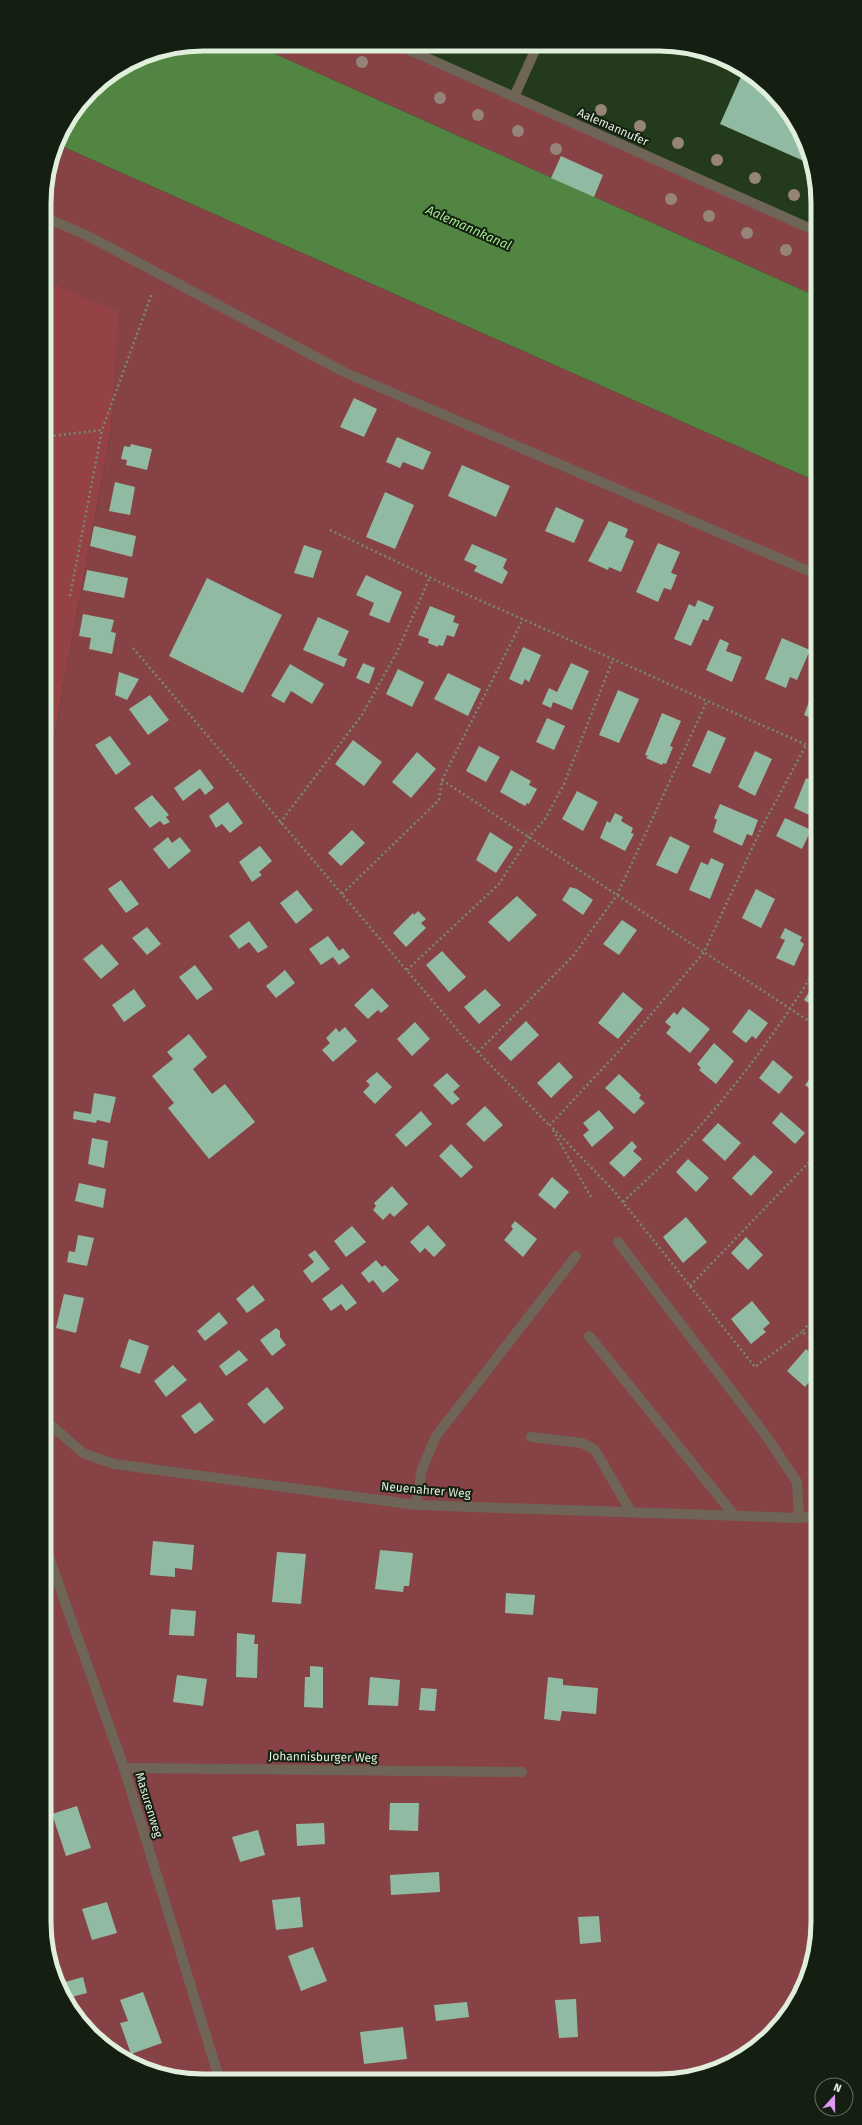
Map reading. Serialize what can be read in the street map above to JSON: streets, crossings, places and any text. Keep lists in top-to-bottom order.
{
  "streets": {
    "street": [
      "Aalemannufer",
      "Neuenahrer Weg",
      "Johannisburger Weg",
      "Masurenweg"
    ]
  },
  "crossings": [
    ["Johannisburger Weg", "Masurenweg"]
  ],
  "water": ["Aalemannkanal"],
  "north": "top"
}
